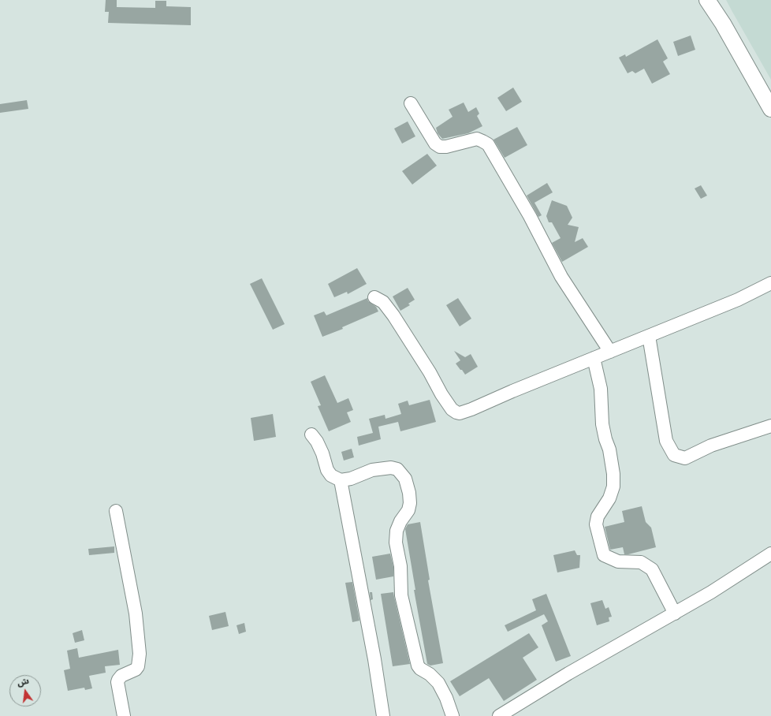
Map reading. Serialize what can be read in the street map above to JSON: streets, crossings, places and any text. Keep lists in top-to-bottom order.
{
  "north": "top"
}
